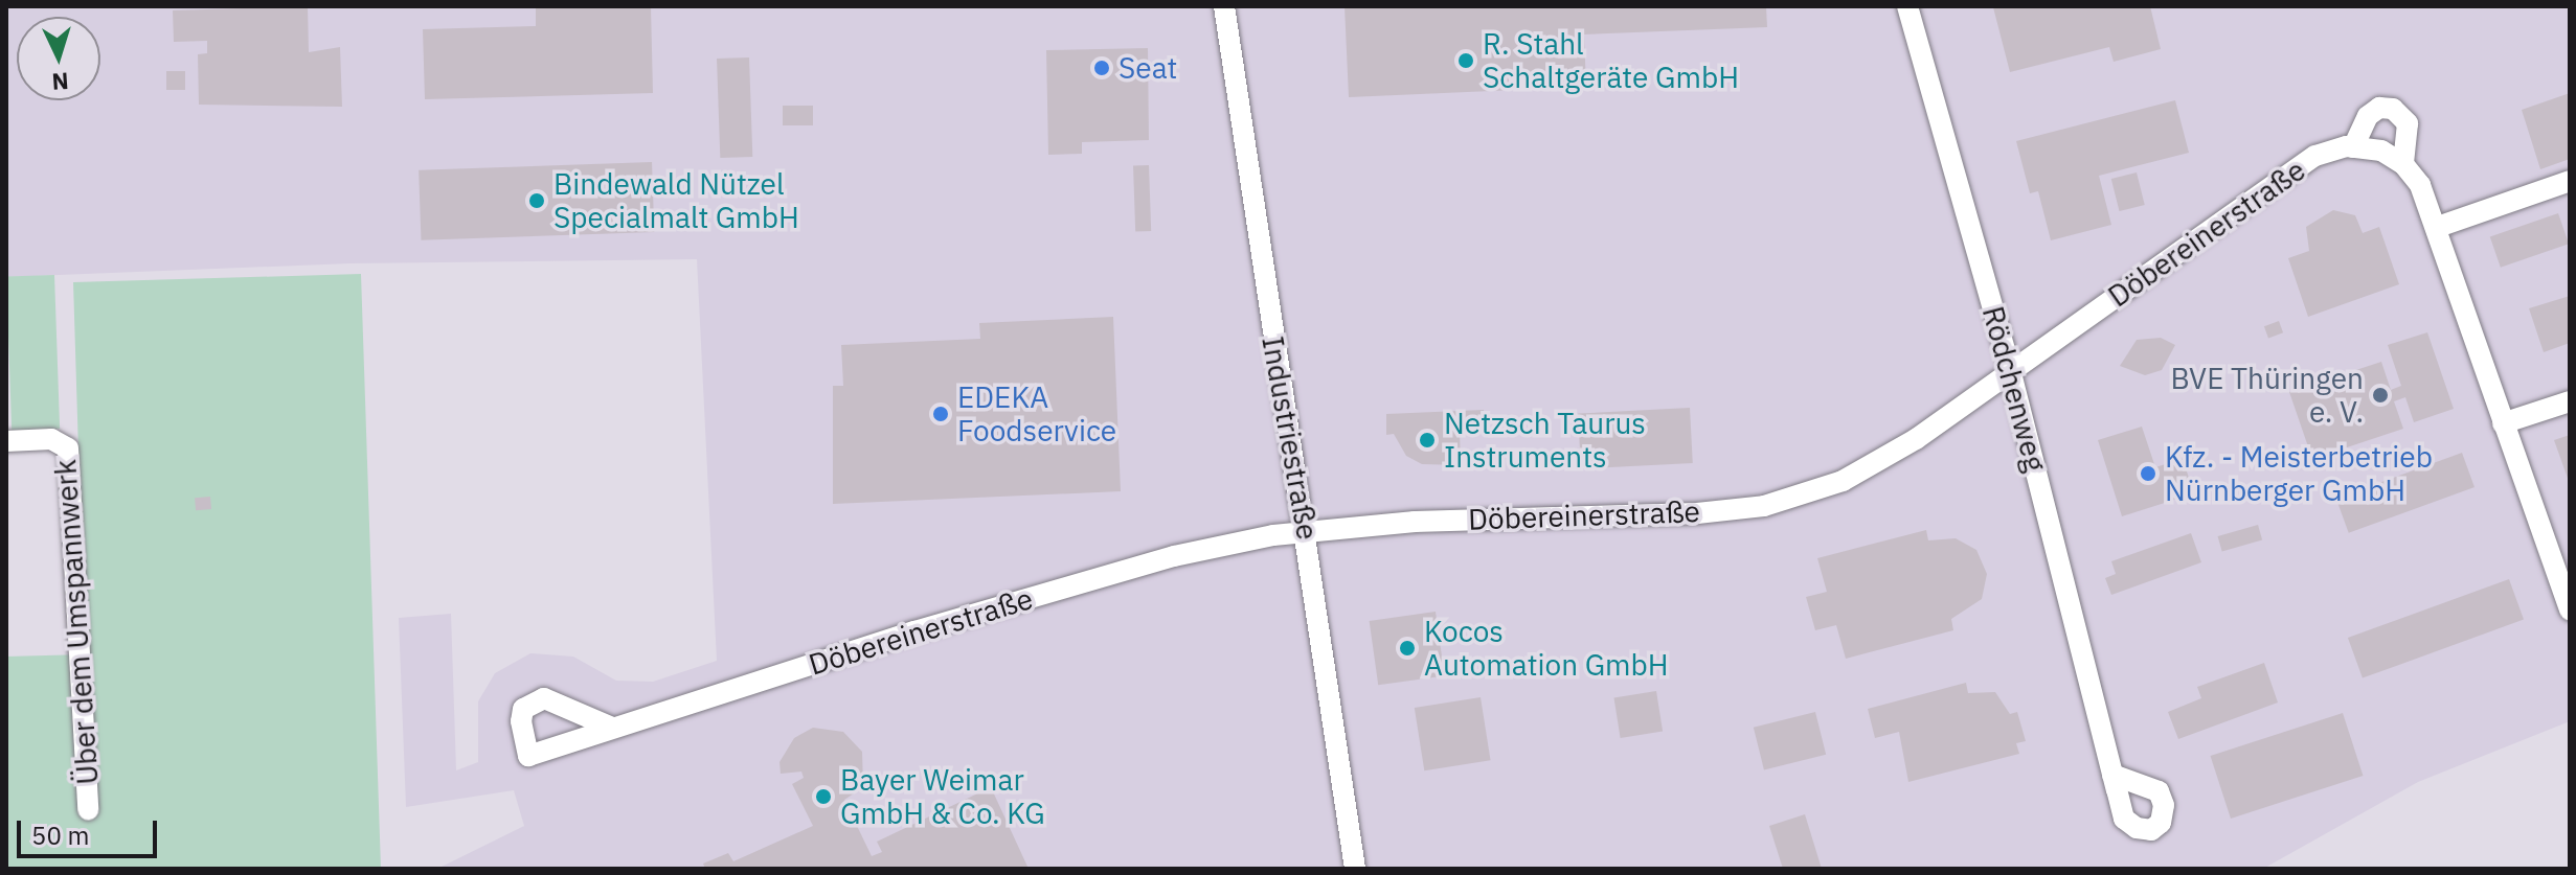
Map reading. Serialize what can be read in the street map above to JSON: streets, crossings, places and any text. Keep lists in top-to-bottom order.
{
  "streets": {
    "street": [
      "Döbereinerstraße",
      "Rödchenweg",
      "Industriestraße",
      "Über dem Umspannwerk"
    ]
  },
  "crossings": [
    ["Döbereinerstraße", "Rödchenweg"],
    ["Döbereinerstraße", "Industriestraße"]
  ],
  "places": [
    "R. Stahl Schaltgeräte GmbH",
    "Seat",
    "Bindewald Nützel Specialmalt GmbH",
    "BVE Thüringen e. V.",
    "EDEKA Foodservice",
    "Netzsch Taurus Instruments",
    "Kfz. - Meisterbetrieb Nürnberger GmbH",
    "Kocos Automation GmbH",
    "Bayer Weimar GmbH & Co. KG"
  ],
  "scale_bar": "50 m",
  "north": "bottom"
}
